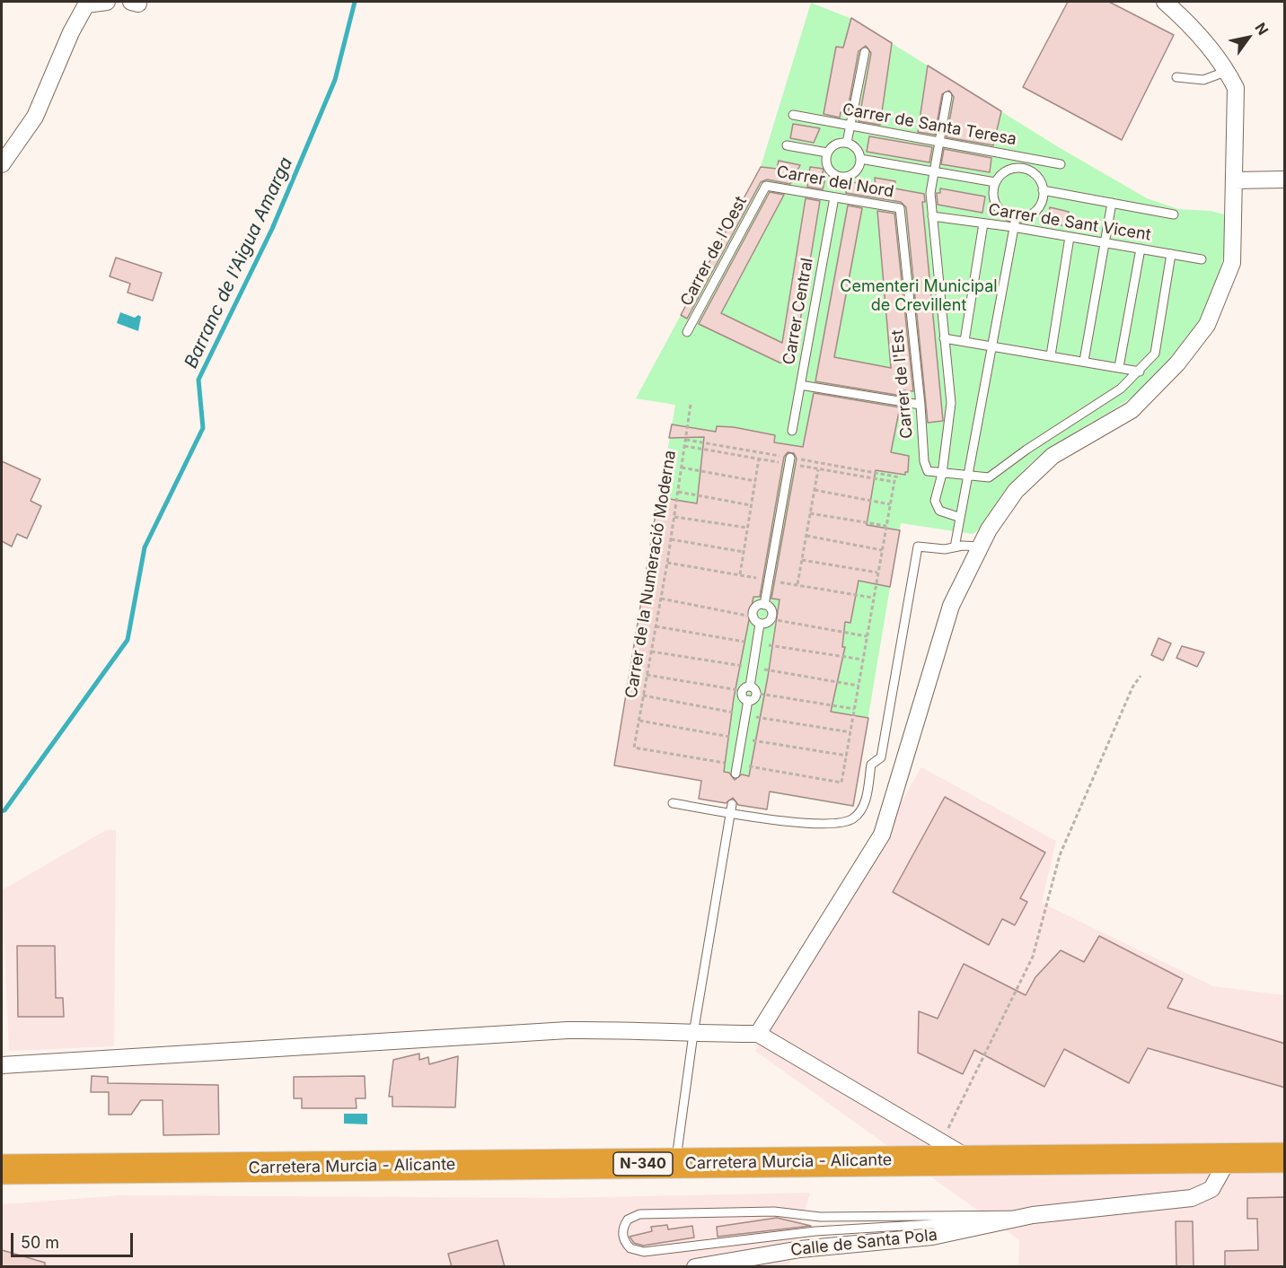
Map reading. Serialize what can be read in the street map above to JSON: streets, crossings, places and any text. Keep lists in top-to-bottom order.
{
  "streets": {
    "highway": ["Carretera Murcia - Alicante", "N-340"],
    "street": ["Calle de Santa Pola"],
    "lane": [
      "Carrer de Santa Teresa",
      "Carrer del Nord",
      "Carrer de Sant Vicent",
      "Carrer de l'Oest",
      "Carrer Central",
      "Carrer de l'Est"
    ],
    "path": ["Carrer de la Numeració Moderna"]
  },
  "crossings": [
    ["Carrer del Nord", "Carrer de l'Oest"],
    ["Carrer del Nord", "Carrer Central"],
    ["Carrer del Nord", "Carrer de l'Est"],
    ["Carretera Murcia - Alicante", "Calle de Santa Pola"]
  ],
  "water": ["Barranc de l'Aigua Amarga"],
  "parks": ["Cementeri Municipal de Crevillent"],
  "scale_bar": "50 m",
  "north": "top right"
}
